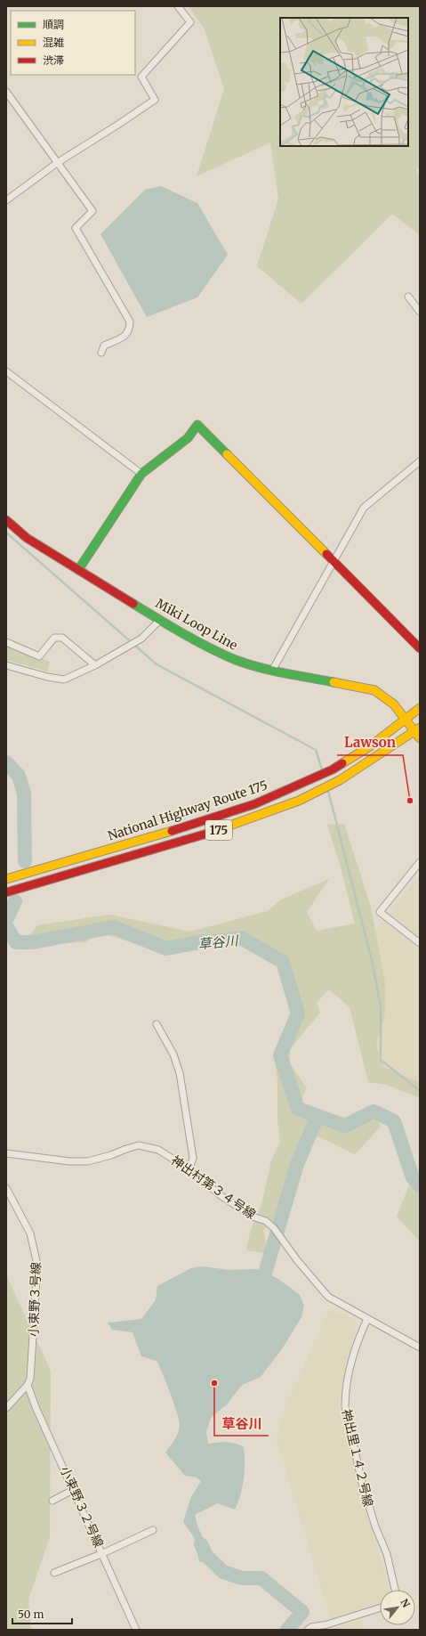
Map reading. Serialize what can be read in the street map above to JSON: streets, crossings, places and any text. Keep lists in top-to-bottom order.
{
  "streets": {
    "main road": ["Miki Loop Line", "National Highway Route 175", "175"],
    "street": [
      "神出村第３４号線",
      "小束野３号線",
      "神出里１４２号線",
      "小束野３２号線"
    ]
  },
  "crossings": [
    ["Miki Loop Line", "National Highway Route 175"],
    ["神出村第３４号線", "神出里１４２号線"],
    ["小束野３号線", "小束野３２号線"]
  ],
  "water": ["草谷川"],
  "places": ["Lawson", "草谷川"],
  "legend": ["順調", "混雑", "渋滞"],
  "scale_bar": "50 m",
  "north": "top right"
}
